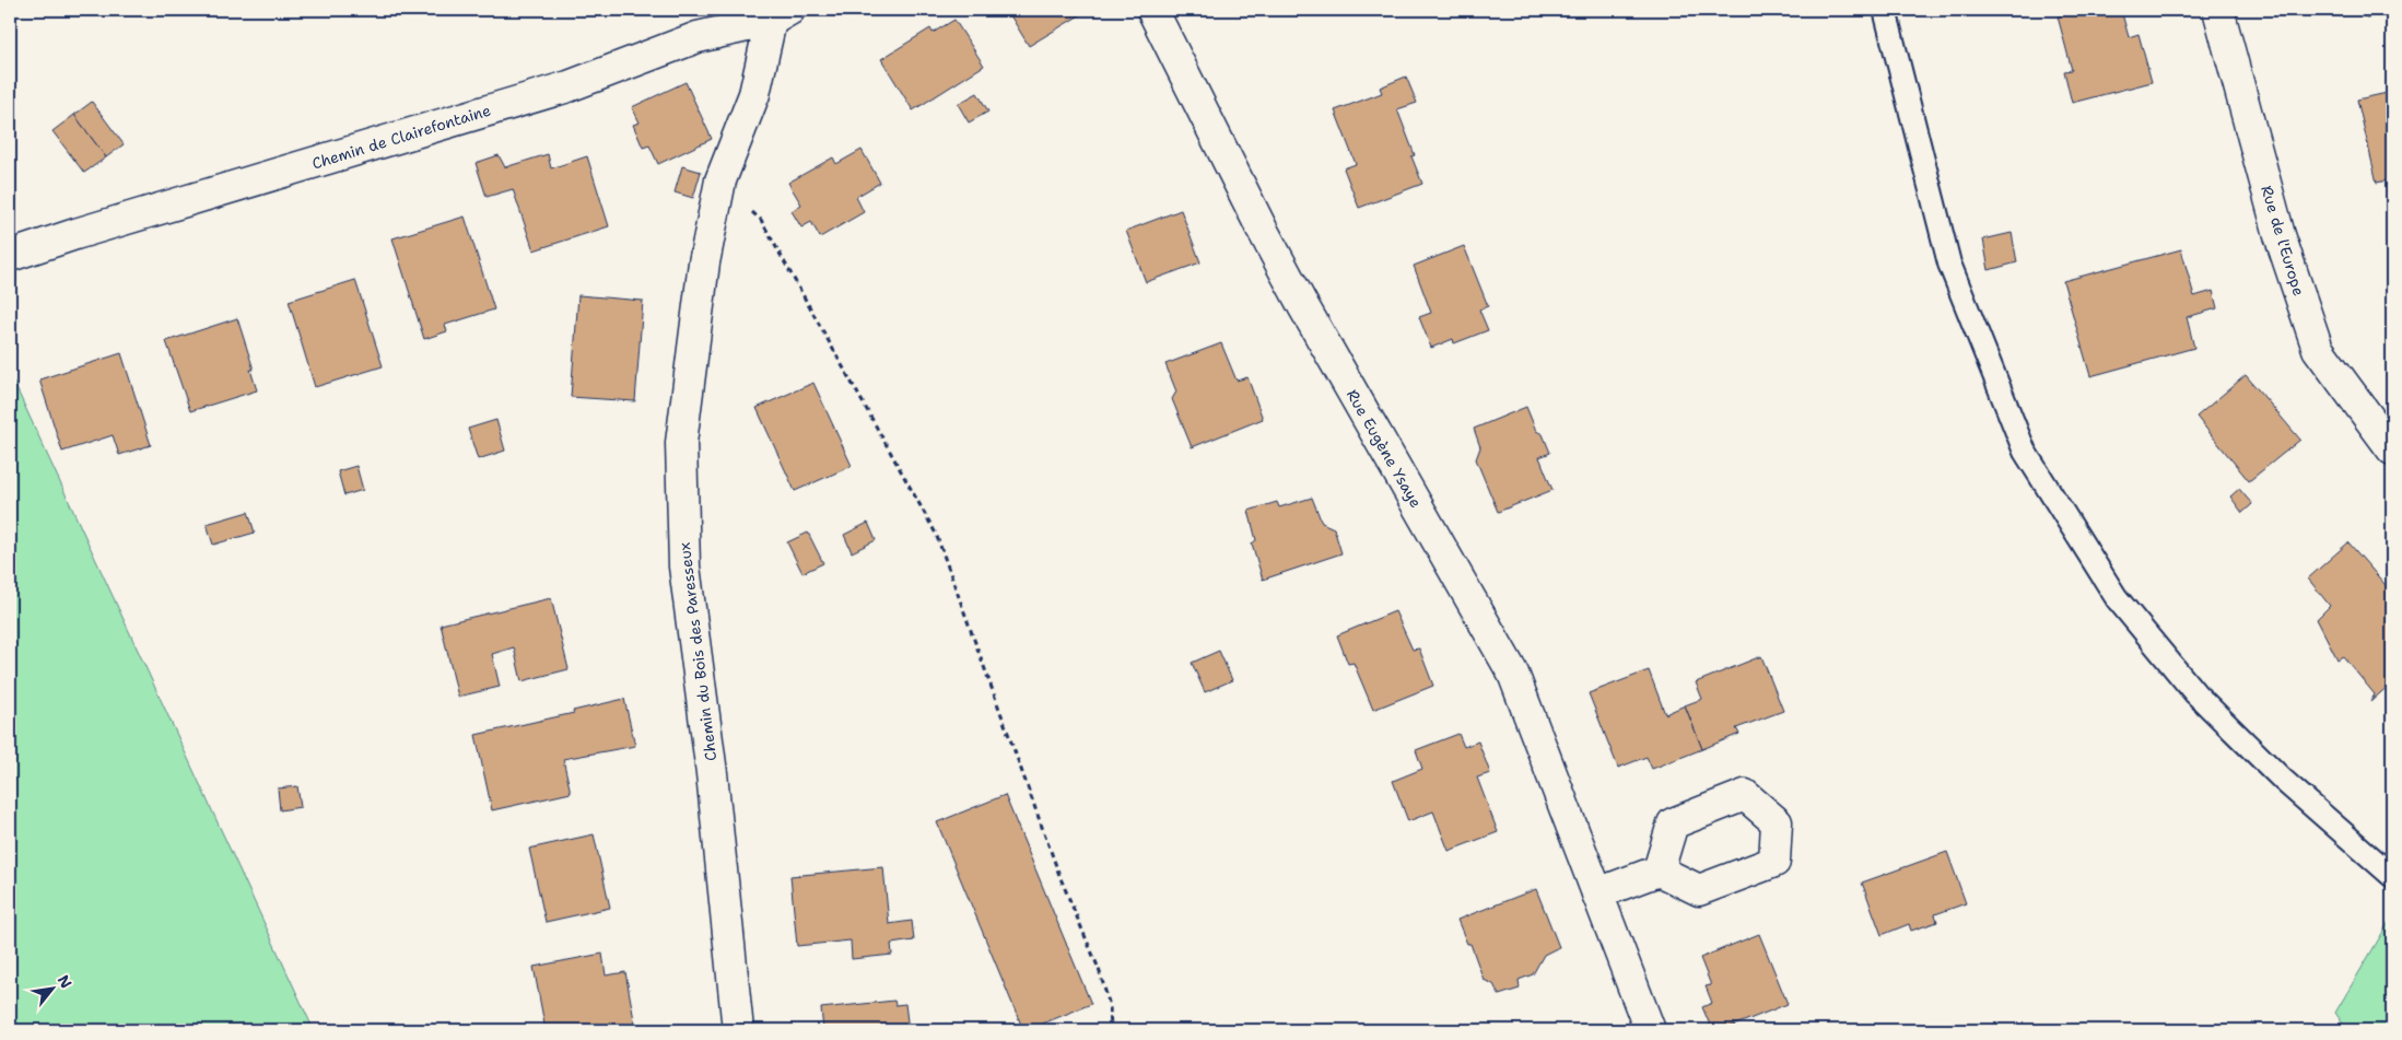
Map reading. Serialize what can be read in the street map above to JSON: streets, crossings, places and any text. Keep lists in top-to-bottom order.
{
  "streets": {
    "street": [
      "Chemin de Clairefontaine",
      "Rue de l'Europe",
      "Rue Eugène Ysaye",
      "Chemin du Bois des Paresseux"
    ]
  },
  "crossings": [
    ["Chemin de Clairefontaine", "Chemin du Bois des Paresseux"]
  ],
  "north": "top right"
}
